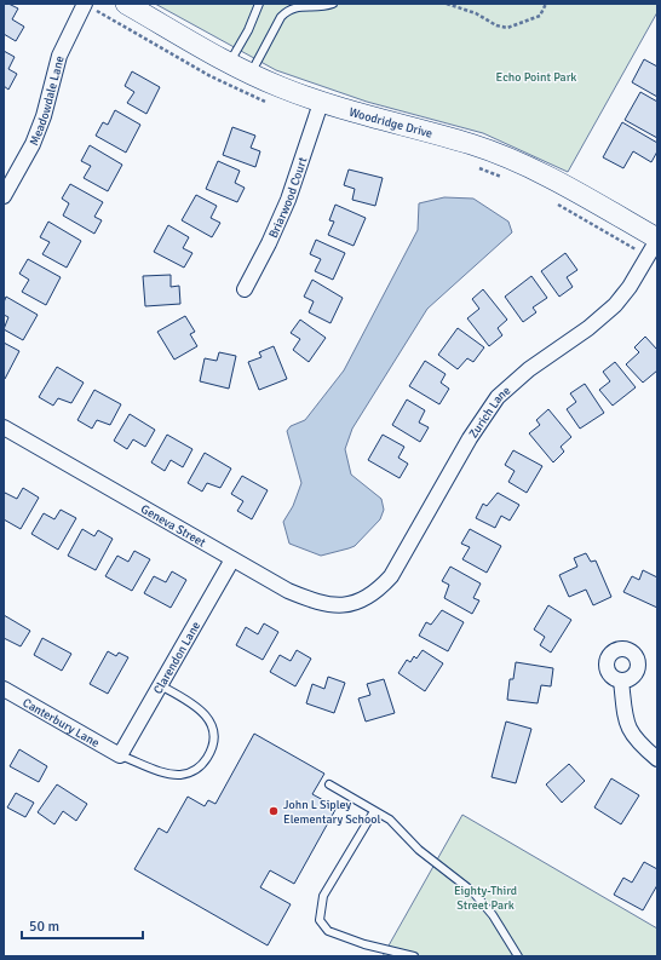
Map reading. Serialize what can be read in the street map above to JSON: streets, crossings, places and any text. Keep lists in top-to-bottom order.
{
  "streets": {
    "street": [
      "Meadowdale Lane",
      "Woodridge Drive",
      "Briarwood Court",
      "Zurich Lane",
      "Geneva Street",
      "Clarendon Lane",
      "Canterbury Lane"
    ]
  },
  "crossings": [
    ["Woodridge Drive", "Briarwood Court"],
    ["Woodridge Drive", "Zurich Lane"],
    ["Zurich Lane", "Geneva Street"],
    ["Geneva Street", "Clarendon Lane"],
    ["Clarendon Lane", "Canterbury Lane"]
  ],
  "parks": ["Echo Point Park", "Eighty-Third Street Park"],
  "places": ["John L Sipley Elementary School"],
  "scale_bar": "50 m"
}
